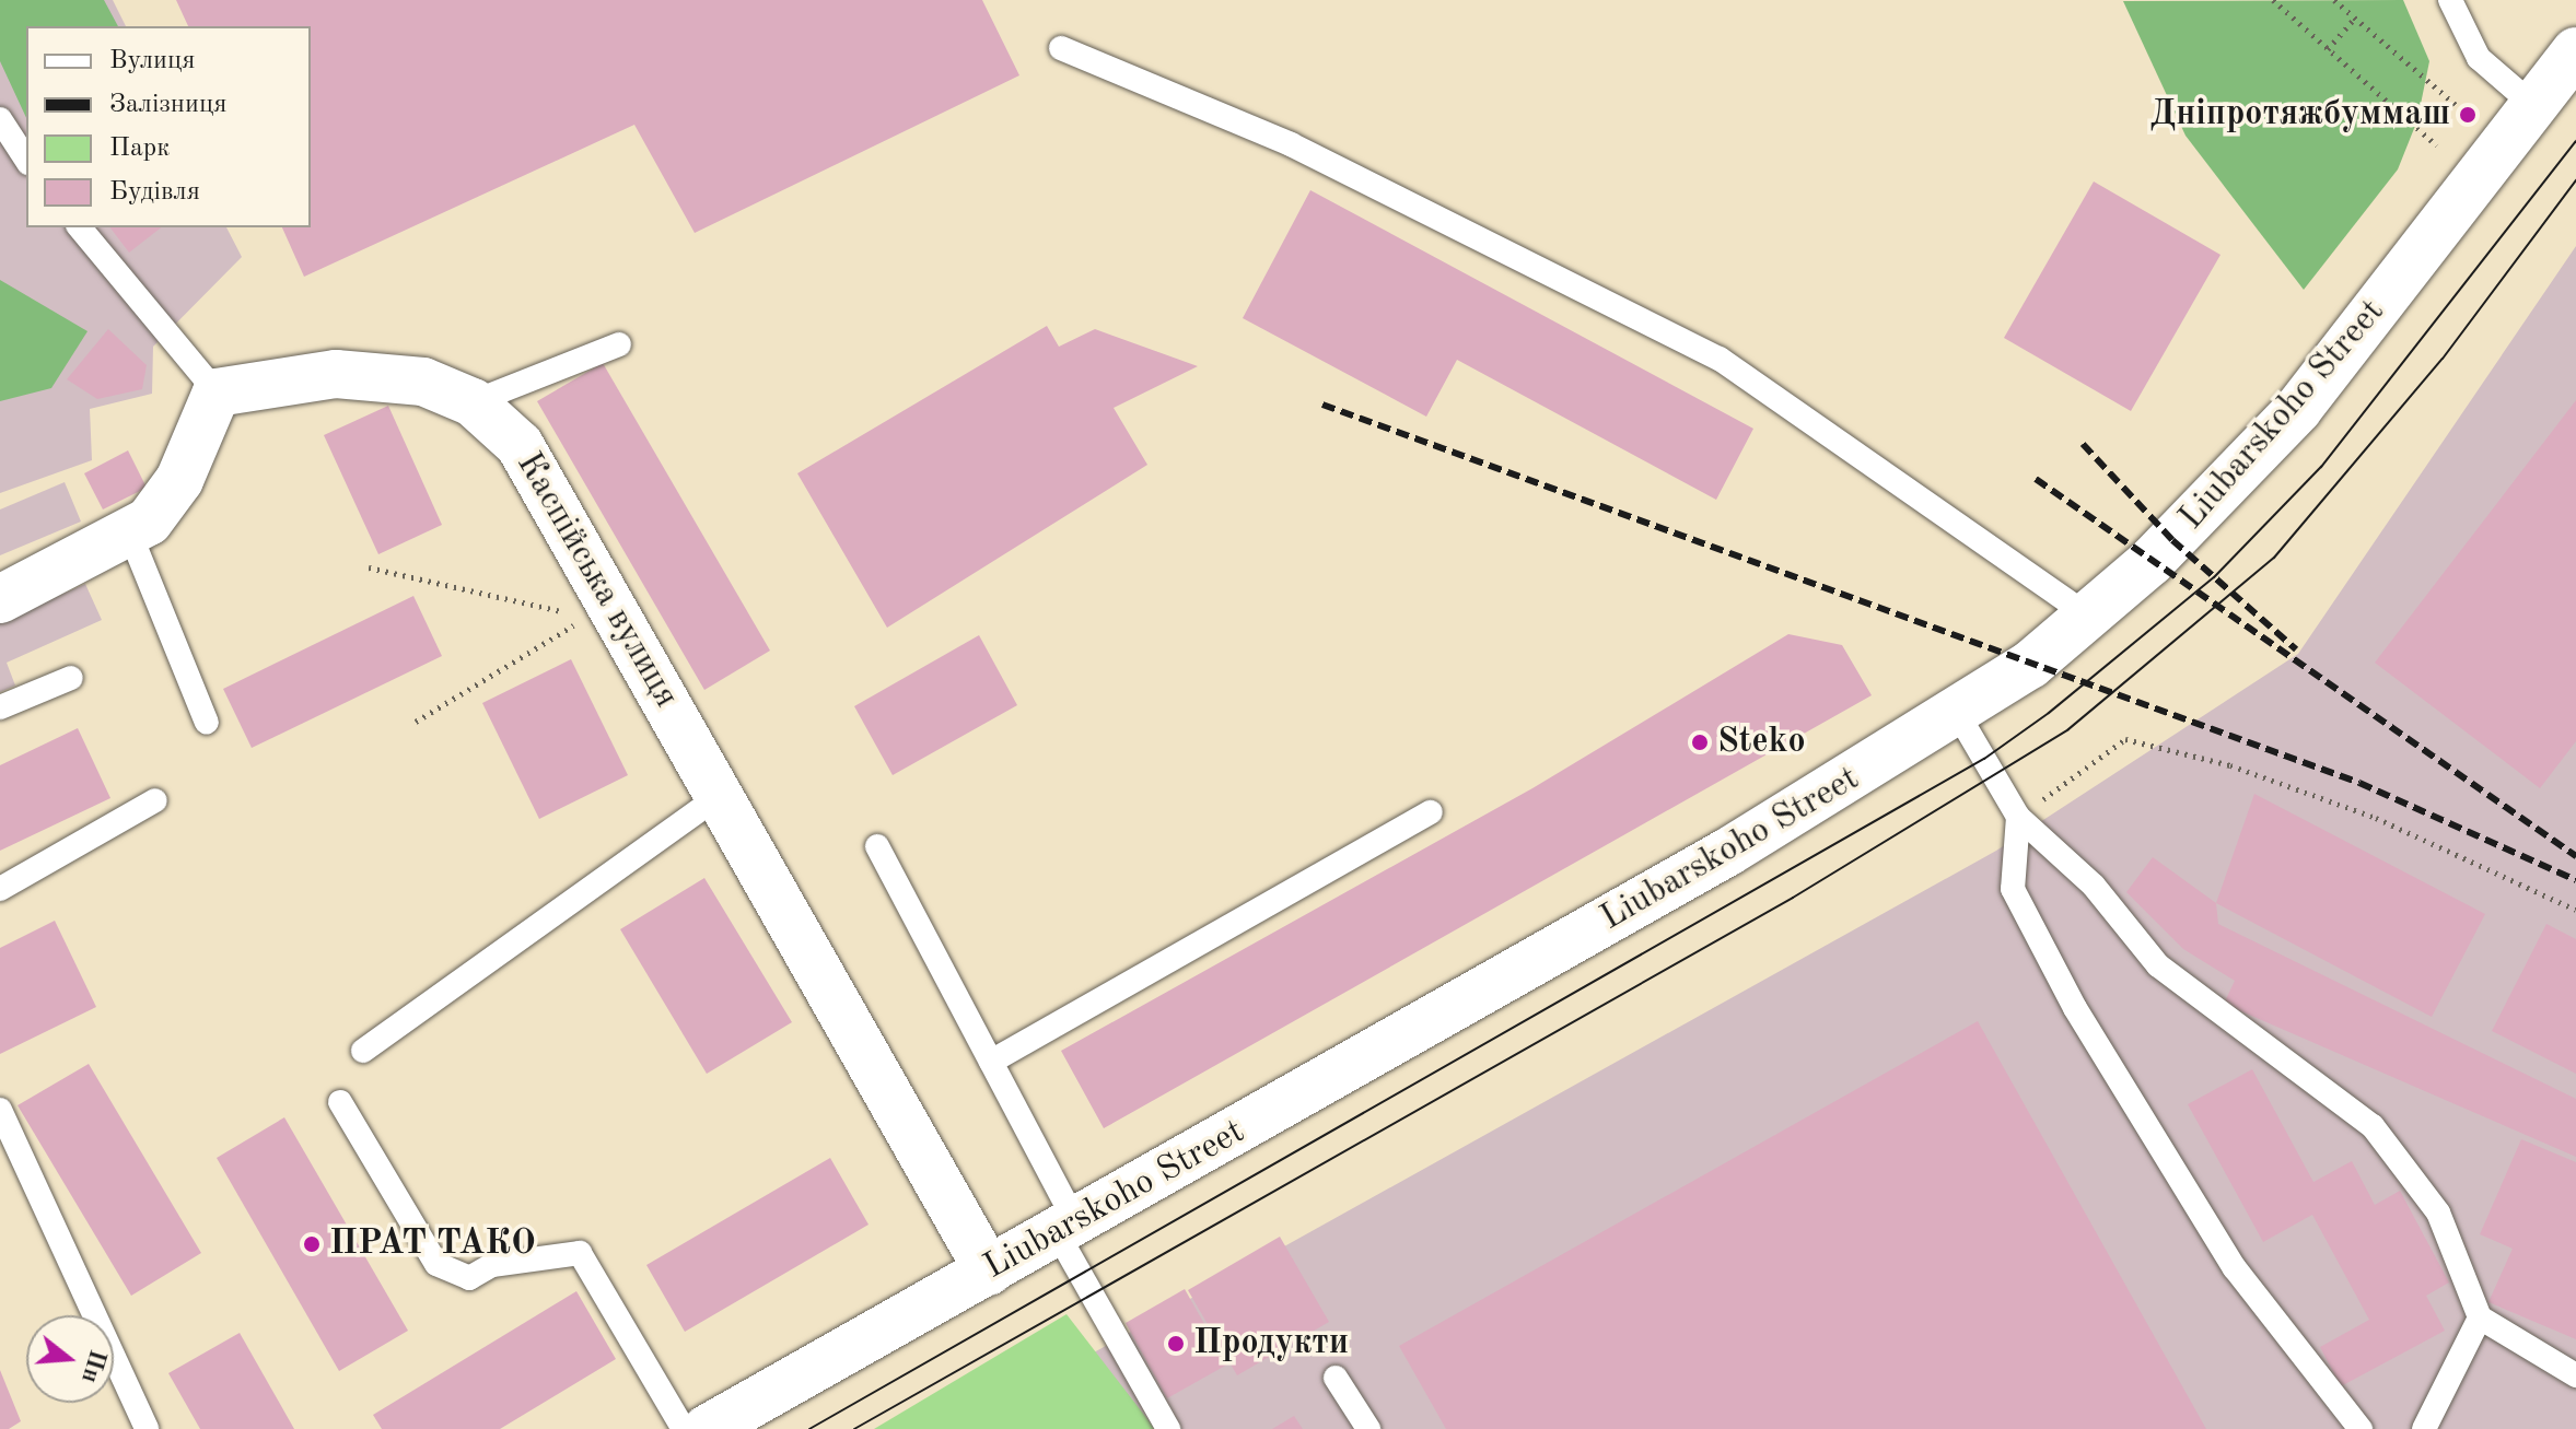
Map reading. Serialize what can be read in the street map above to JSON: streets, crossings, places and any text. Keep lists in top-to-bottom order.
{
  "streets": {
    "main road": ["Liubarskoho Street", "Каспійська вулиця"]
  },
  "crossings": [
    ["Liubarskoho Street", "Каспійська вулиця"]
  ],
  "places": [
    "Дніпротяжбуммаш",
    "Steko",
    "ПРАТ ТАКО",
    "Продукти"
  ],
  "legend": [
    "Вулиця",
    "Залізниця",
    "Парк",
    "Будівля"
  ],
  "north": "right"
}
